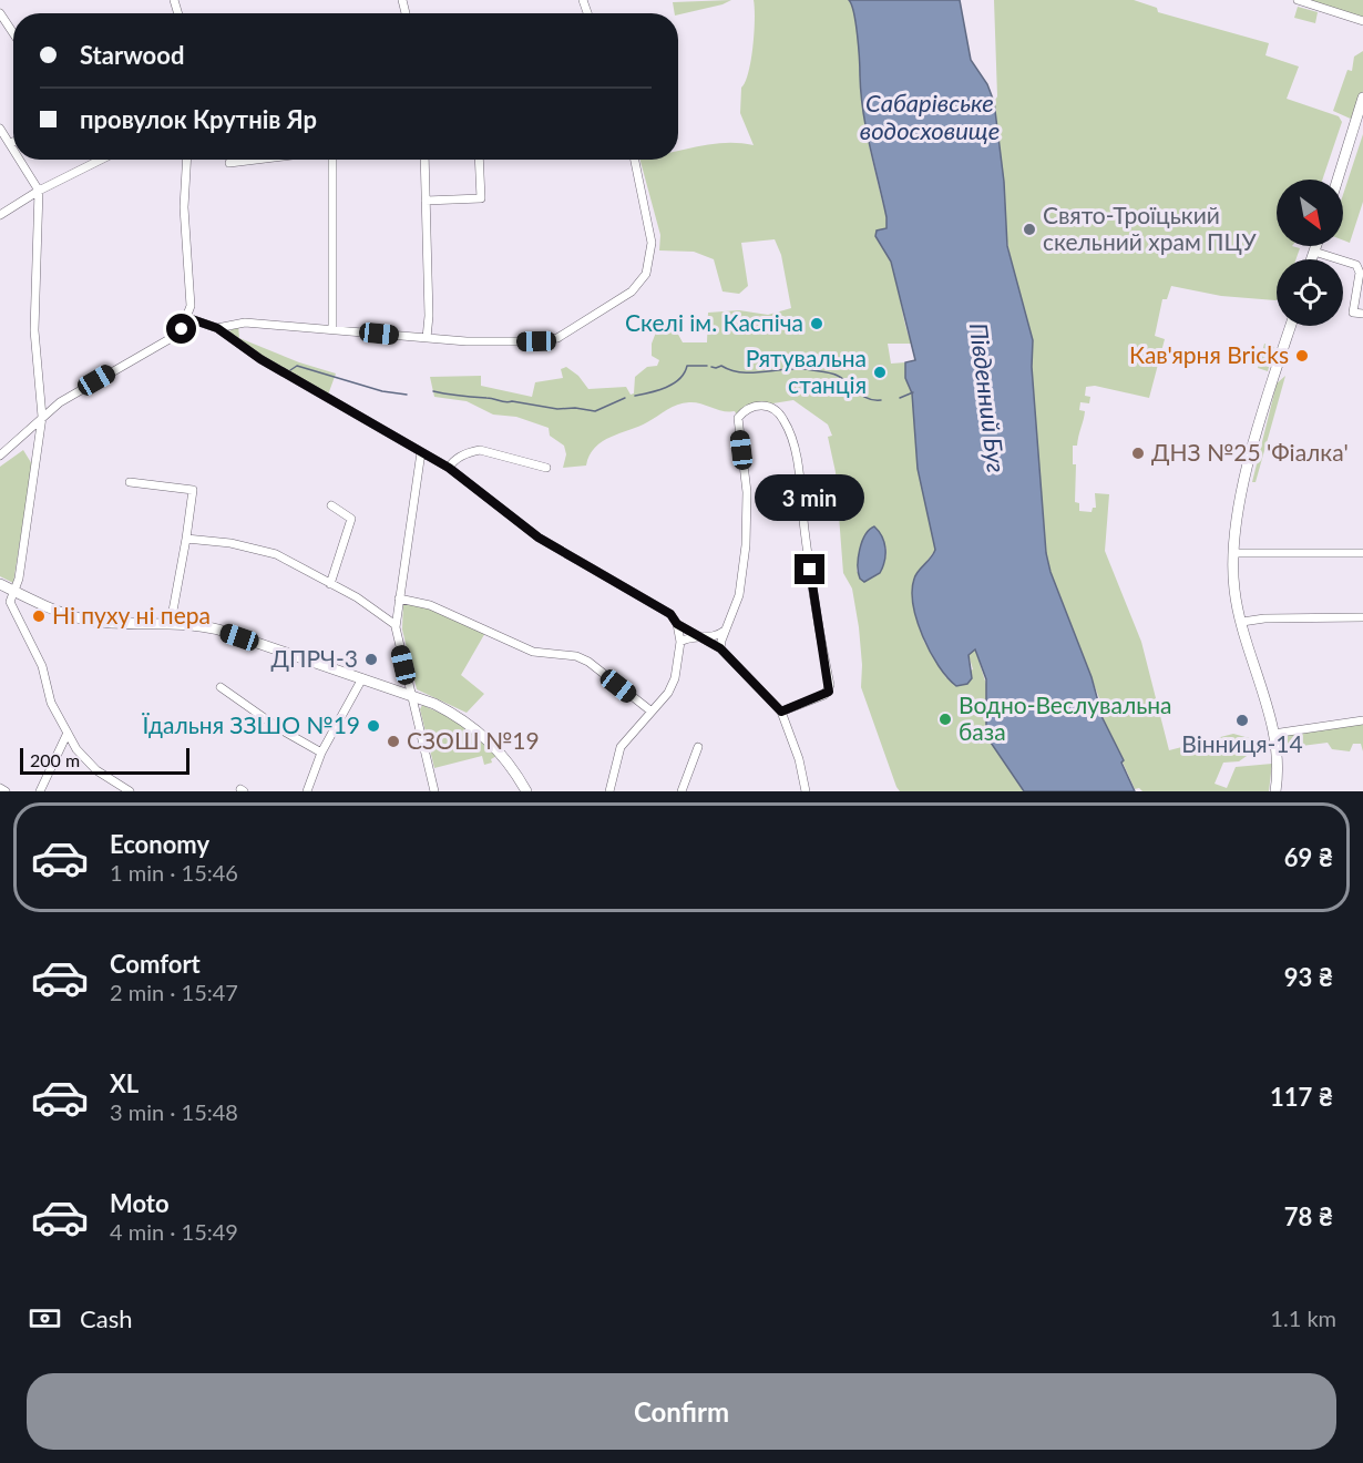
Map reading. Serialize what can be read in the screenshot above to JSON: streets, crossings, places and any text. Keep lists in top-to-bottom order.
{
  "water": ["Сабарівське водосховище", "Південний Буг"],
  "places": [
    "Свято-Троїцький скельний храм ПЦУ",
    "Скелі ім. Каспіча",
    "Кав'ярня Bricks",
    "Рятувальна станція",
    "ДНЗ №25 'Фіалка'",
    "Ні пуху ні пера",
    "ДПРЧ-3",
    "Водно-Веслувальна база",
    "Вінниця-14",
    "Їдальня ЗЗШО №19",
    "СЗОШ №19"
  ],
  "scale_bar": "200 m",
  "north": "bottom right",
  "page": {
    "banner": ["Starwood", "провулок Крутнів Яр"],
    "bubble": "3 min",
    "scale": "200 m",
    "list": [
      {
        "name": "Economy",
        "note": "1 min · 15:46",
        "value": "69 ₴"
      },
      {
        "name": "Comfort",
        "note": "2 min · 15:47",
        "value": "93 ₴"
      },
      {
        "name": "XL",
        "note": "3 min · 15:48",
        "value": "117 ₴"
      },
      {
        "name": "Moto",
        "note": "4 min · 15:49",
        "value": "78 ₴"
      }
    ],
    "pay": ["Cash", "1.1 km"],
    "buttons": "Confirm"
  }
}
